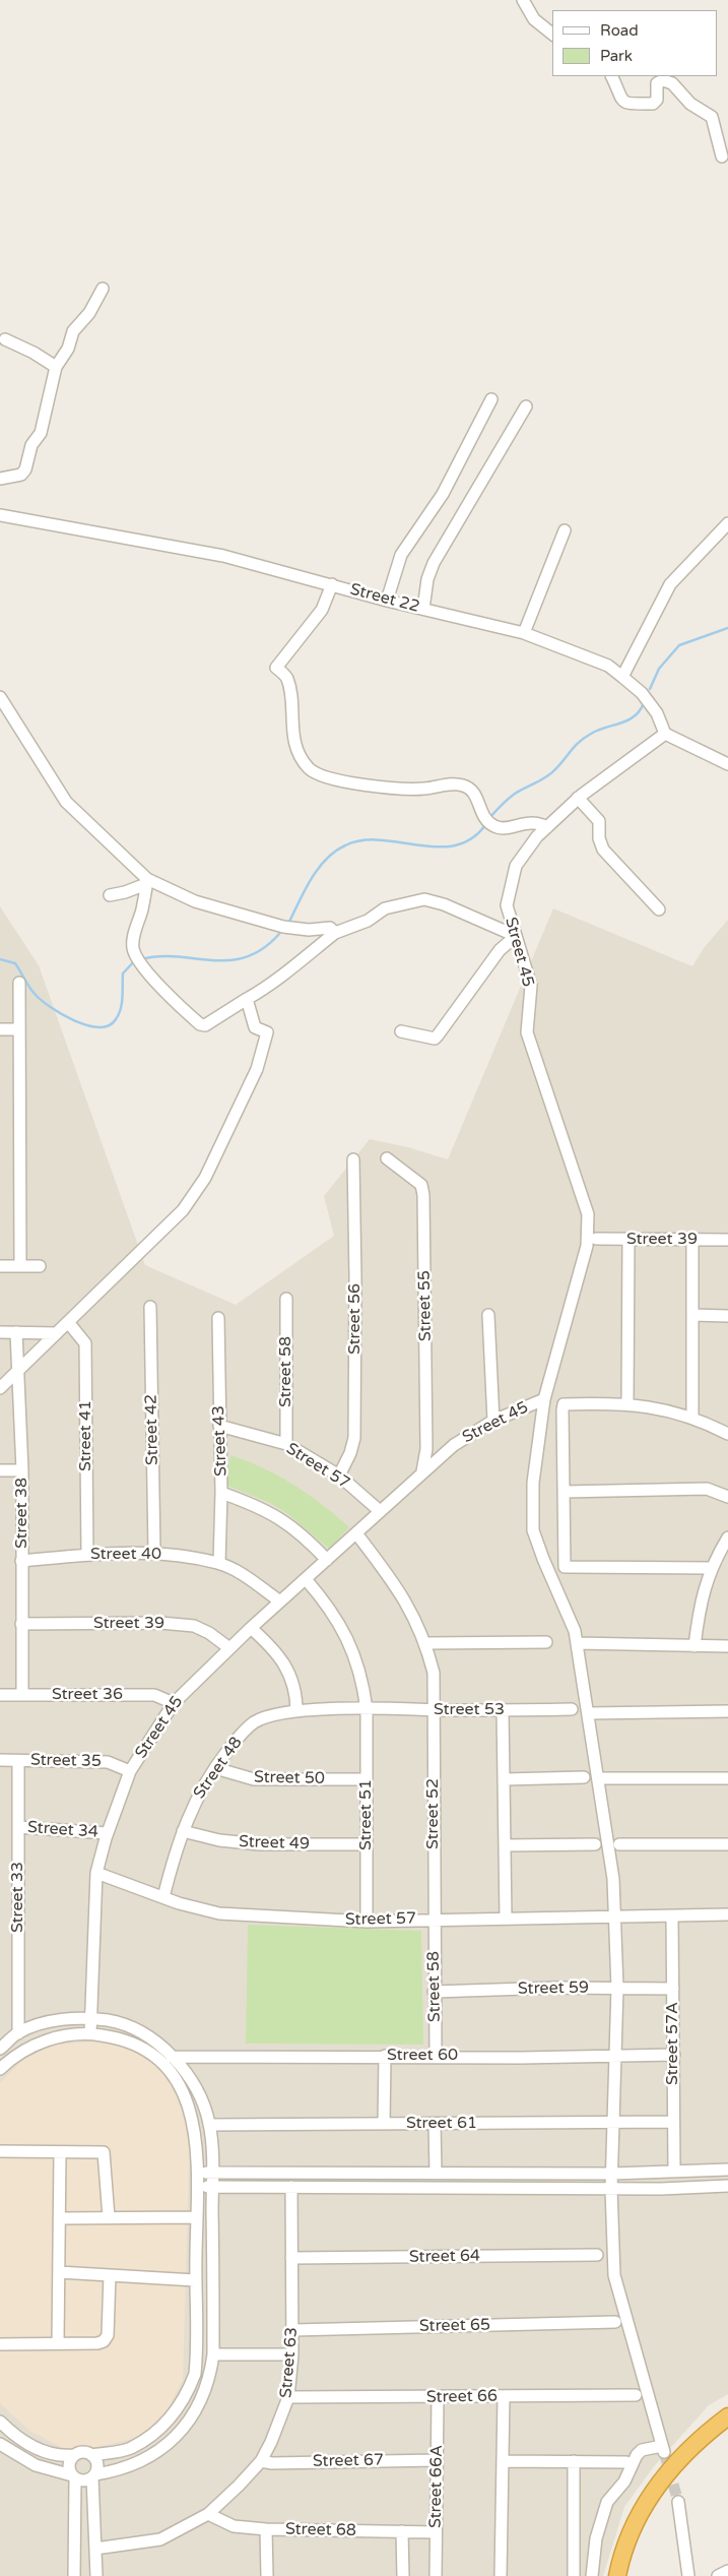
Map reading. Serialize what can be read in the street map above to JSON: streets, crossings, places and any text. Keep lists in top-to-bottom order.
{
  "streets": {
    "street": [
      "Street 22",
      "Street 45",
      "Street 39",
      "Street 55",
      "Street 56",
      "Street 58",
      "Street 42",
      "Street 41",
      "Street 43",
      "Street 57",
      "Street 38",
      "Street 40",
      "Street 36",
      "Street 53",
      "Street 35",
      "Street 48",
      "Street 50",
      "Street 52",
      "Street 51",
      "Street 34",
      "Street 49",
      "Street 33",
      "Street 59",
      "Street 57A",
      "Street 60",
      "Street 61",
      "Street 64",
      "Street 65",
      "Street 63",
      "Street 66",
      "Street 67",
      "Street 66A",
      "Street 68"
    ]
  },
  "crossings": [
    ["Street 22", "Street 45"],
    ["Street 45", "Street 39"],
    ["Street 45", "Street 55"],
    ["Street 45", "Street 57"],
    ["Street 45", "Street 40"],
    ["Street 45", "Street 36"],
    ["Street 45", "Street 35"],
    ["Street 45", "Street 52"],
    ["Street 45", "Street 51"],
    ["Street 45", "Street 34"],
    ["Street 39", "Street 38"],
    ["Street 56", "Street 57"],
    ["Street 58", "Street 57"],
    ["Street 58", "Street 52"],
    ["Street 58", "Street 59"],
    ["Street 58", "Street 60"],
    ["Street 42", "Street 40"],
    ["Street 41", "Street 40"],
    ["Street 43", "Street 57"],
    ["Street 43", "Street 40"],
    ["Street 57", "Street 48"],
    ["Street 57", "Street 52"],
    ["Street 57", "Street 51"],
    ["Street 57", "Street 57A"],
    ["Street 38", "Street 40"],
    ["Street 38", "Street 36"],
    ["Street 53", "Street 48"],
    ["Street 53", "Street 52"],
    ["Street 53", "Street 51"],
    ["Street 35", "Street 33"],
    ["Street 48", "Street 50"],
    ["Street 48", "Street 51"],
    ["Street 48", "Street 49"],
    ["Street 50", "Street 51"],
    ["Street 51", "Street 49"],
    ["Street 34", "Street 33"],
    ["Street 59", "Street 57A"],
    ["Street 57A", "Street 60"],
    ["Street 57A", "Street 61"],
    ["Street 64", "Street 63"],
    ["Street 65", "Street 63"],
    ["Street 63", "Street 66"],
    ["Street 63", "Street 67"],
    ["Street 63", "Street 68"],
    ["Street 66", "Street 66A"],
    ["Street 67", "Street 66A"],
    ["Street 66A", "Street 68"]
  ],
  "legend": ["Road", "Park"]
}
